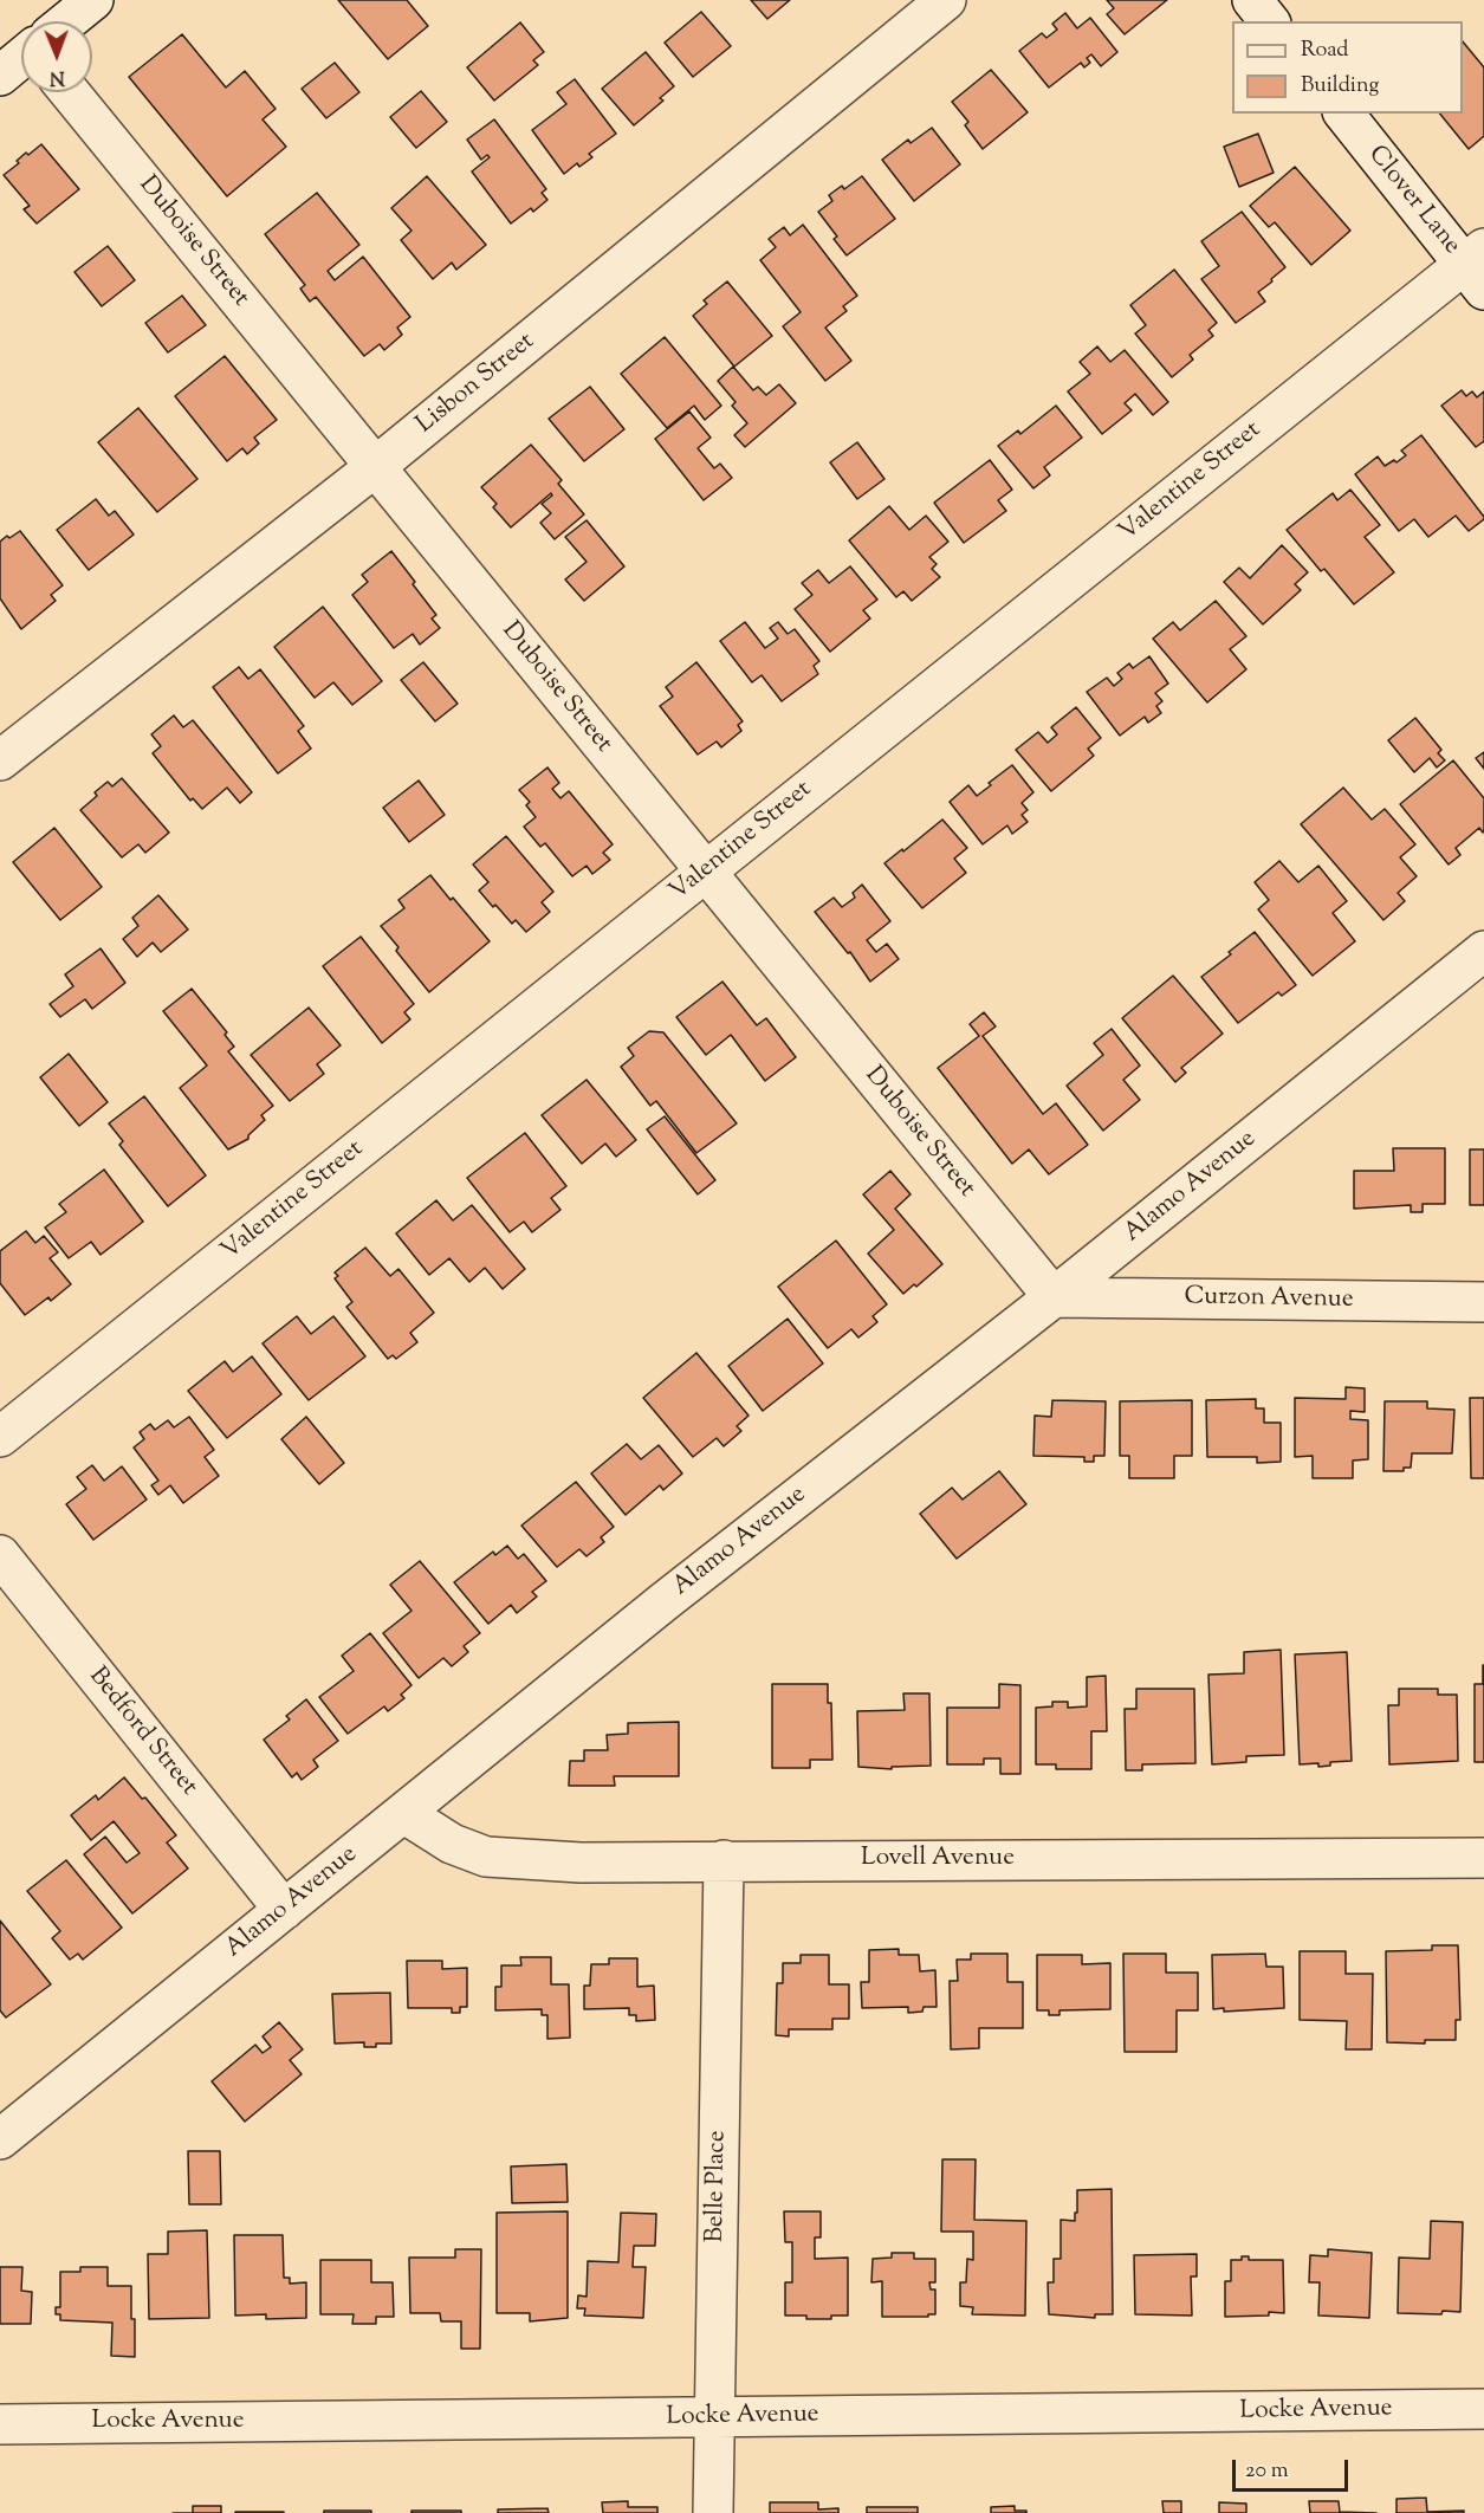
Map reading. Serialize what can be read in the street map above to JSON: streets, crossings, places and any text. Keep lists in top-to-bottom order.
{
  "streets": {
    "street": [
      "Clover Lane",
      "Duboise Street",
      "Lisbon Street",
      "Valentine Street",
      "Alamo Avenue",
      "Curzon Avenue",
      "Bedford Street",
      "Lovell Avenue",
      "Belle Place",
      "Locke Avenue"
    ]
  },
  "crossings": [
    ["Clover Lane", "Valentine Street"],
    ["Duboise Street", "Lisbon Street"],
    ["Duboise Street", "Valentine Street"],
    ["Duboise Street", "Alamo Avenue"],
    ["Duboise Street", "Curzon Avenue"],
    ["Alamo Avenue", "Curzon Avenue"],
    ["Alamo Avenue", "Bedford Street"],
    ["Alamo Avenue", "Lovell Avenue"],
    ["Lovell Avenue", "Belle Place"],
    ["Belle Place", "Locke Avenue"]
  ],
  "legend": ["Road", "Building"],
  "scale_bar": "20 m",
  "north": "bottom"
}
